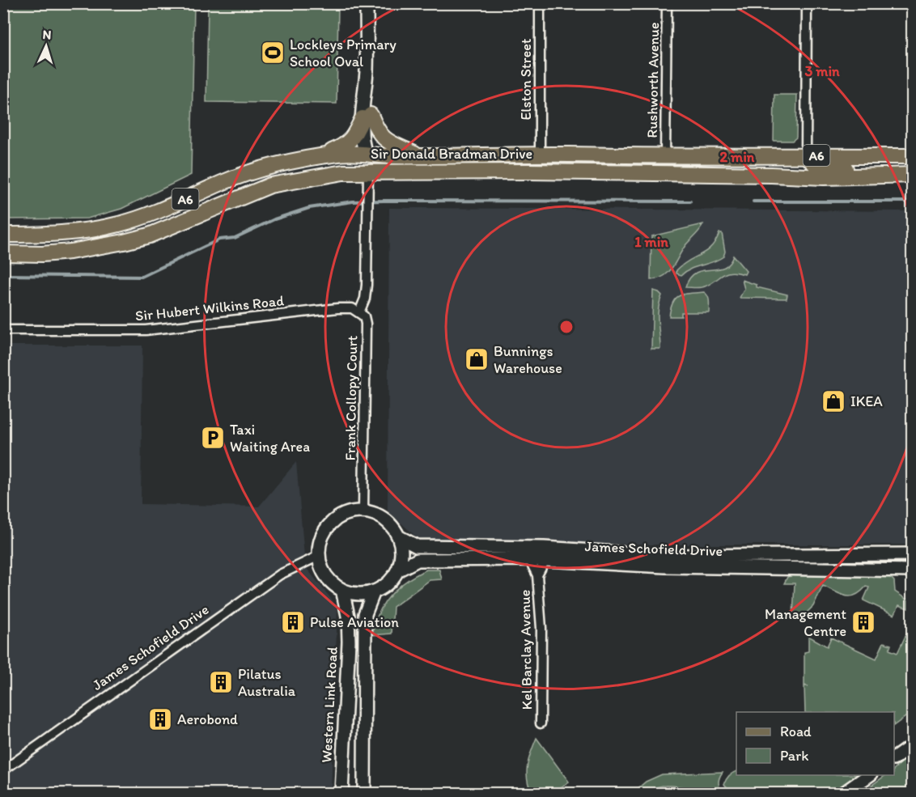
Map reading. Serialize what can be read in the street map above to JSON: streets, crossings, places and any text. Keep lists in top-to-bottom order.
{
  "streets": {
    "main road": ["Sir Donald Bradman Drive", "A6"],
    "street": [
      "Elston Street",
      "Rushworth Avenue",
      "Sir Hubert Wilkins Road",
      "Frank Collopy Court",
      "James Schofield Drive",
      "Kel Barclay Avenue",
      "Western Link Road"
    ]
  },
  "crossings": [
    ["Elston Street", "Sir Donald Bradman Drive"],
    ["Rushworth Avenue", "Sir Donald Bradman Drive"],
    ["Sir Hubert Wilkins Road", "Frank Collopy Court"],
    ["Frank Collopy Court", "James Schofield Drive"],
    ["Frank Collopy Court", "Western Link Road"],
    ["James Schofield Drive", "Kel Barclay Avenue"],
    ["James Schofield Drive", "Western Link Road"]
  ],
  "places": {
    "sports": ["Lockleys Primary School Oval"],
    "shop": ["Bunnings Warehouse", "IKEA"],
    "parking": ["Taxi Waiting Area"],
    "building": [
      "Pulse Aviation",
      "Management Centre",
      "Pilatus Australia",
      "Aerobond"
    ]
  },
  "legend": ["Road", "Park"],
  "north": "top",
  "rings": ["3 min", "2 min", "1 min"]
}
